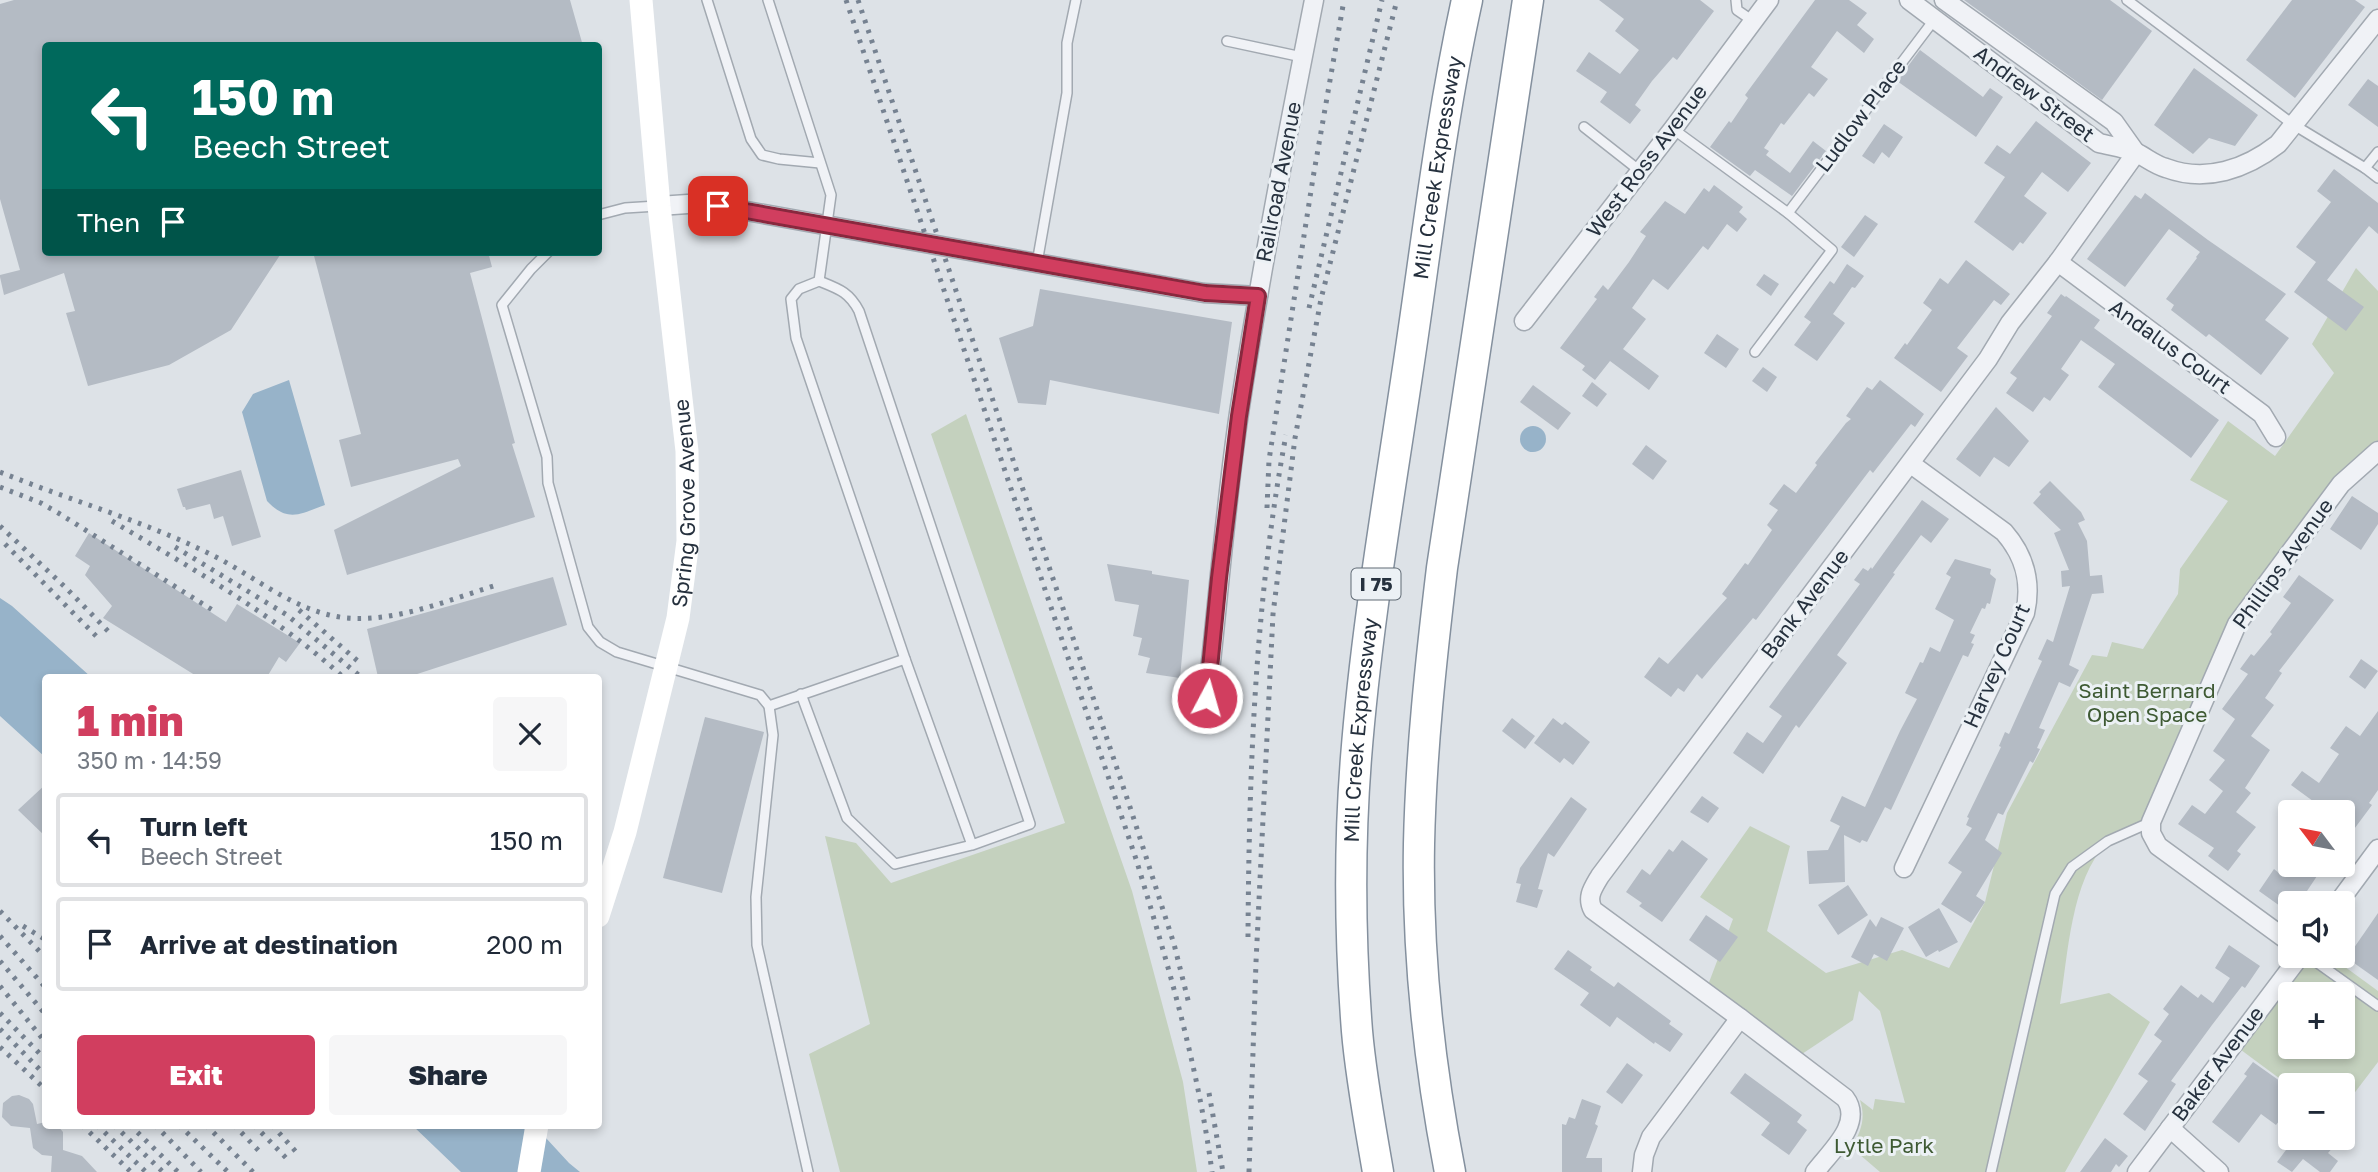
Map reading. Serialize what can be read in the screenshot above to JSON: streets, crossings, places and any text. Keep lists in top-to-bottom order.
{
  "streets": {
    "highway": ["Mill Creek Expressway", "I 75"],
    "main road": ["Spring Grove Avenue"],
    "street": [
      "Andrew Street",
      "West Ross Avenue",
      "Railroad Avenue",
      "Andalus Court",
      "Phillips Avenue",
      "Bank Avenue",
      "Harvey Court",
      "Baker Avenue"
    ],
    "lane": ["Ludlow Place"]
  },
  "crossings": [
    ["Andrew Street", "Ludlow Place"],
    ["Andrew Street", "Bank Avenue"],
    ["Andalus Court", "Bank Avenue"],
    ["Bank Avenue", "Harvey Court"]
  ],
  "parks": ["Saint Bernard Open Space", "Lytle Park"],
  "north": "top left",
  "page": {
    "turn": ["150 m", "Beech Street"],
    "then": "Then",
    "heading": ["1 min", "350 m · 14:59"],
    "list": [
      {
        "name": "Turn left",
        "note": "Beech Street",
        "value": "150 m"
      },
      {
        "name": "Arrive at destination",
        "value": "200 m"
      }
    ],
    "map_buttons": ["+", "−"],
    "buttons": ["Exit", "Share"]
  }
}
